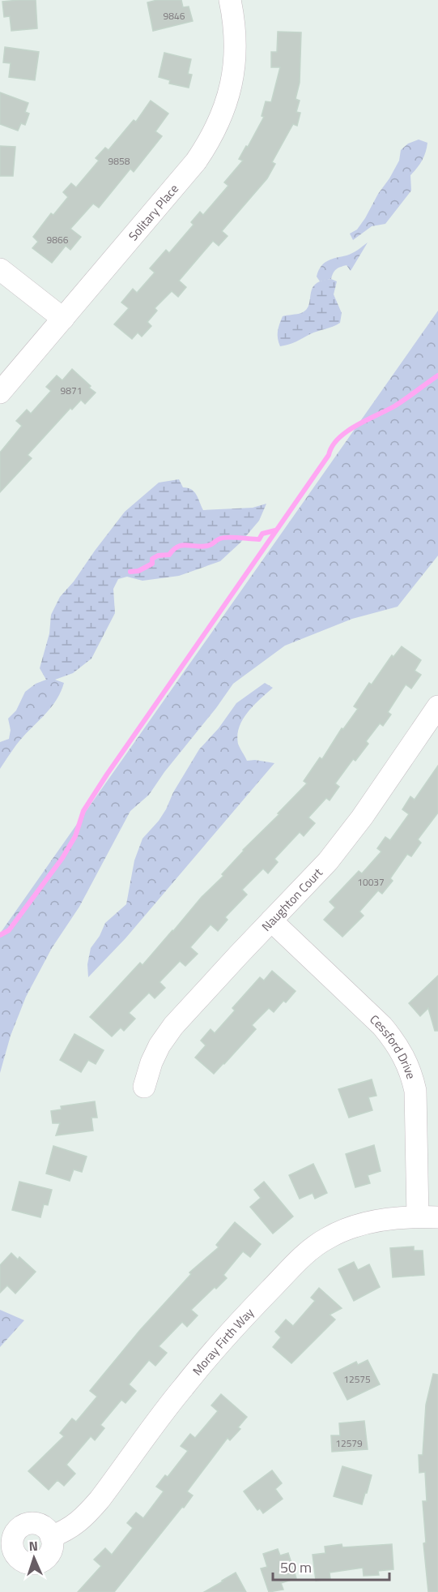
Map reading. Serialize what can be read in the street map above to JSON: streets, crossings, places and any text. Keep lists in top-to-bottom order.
{
  "streets": {
    "street": [
      "Solitary Place",
      "Naughton Court",
      "Cessford Drive",
      "Moray Firth Way"
    ]
  },
  "crossings": [
    ["Naughton Court", "Cessford Drive"],
    ["Cessford Drive", "Moray Firth Way"]
  ],
  "house_numbers": [
    "9846",
    "9858",
    "9866",
    "9871",
    "10037",
    "12575",
    "12579"
  ],
  "scale_bar": "50 m",
  "north": "top"
}
